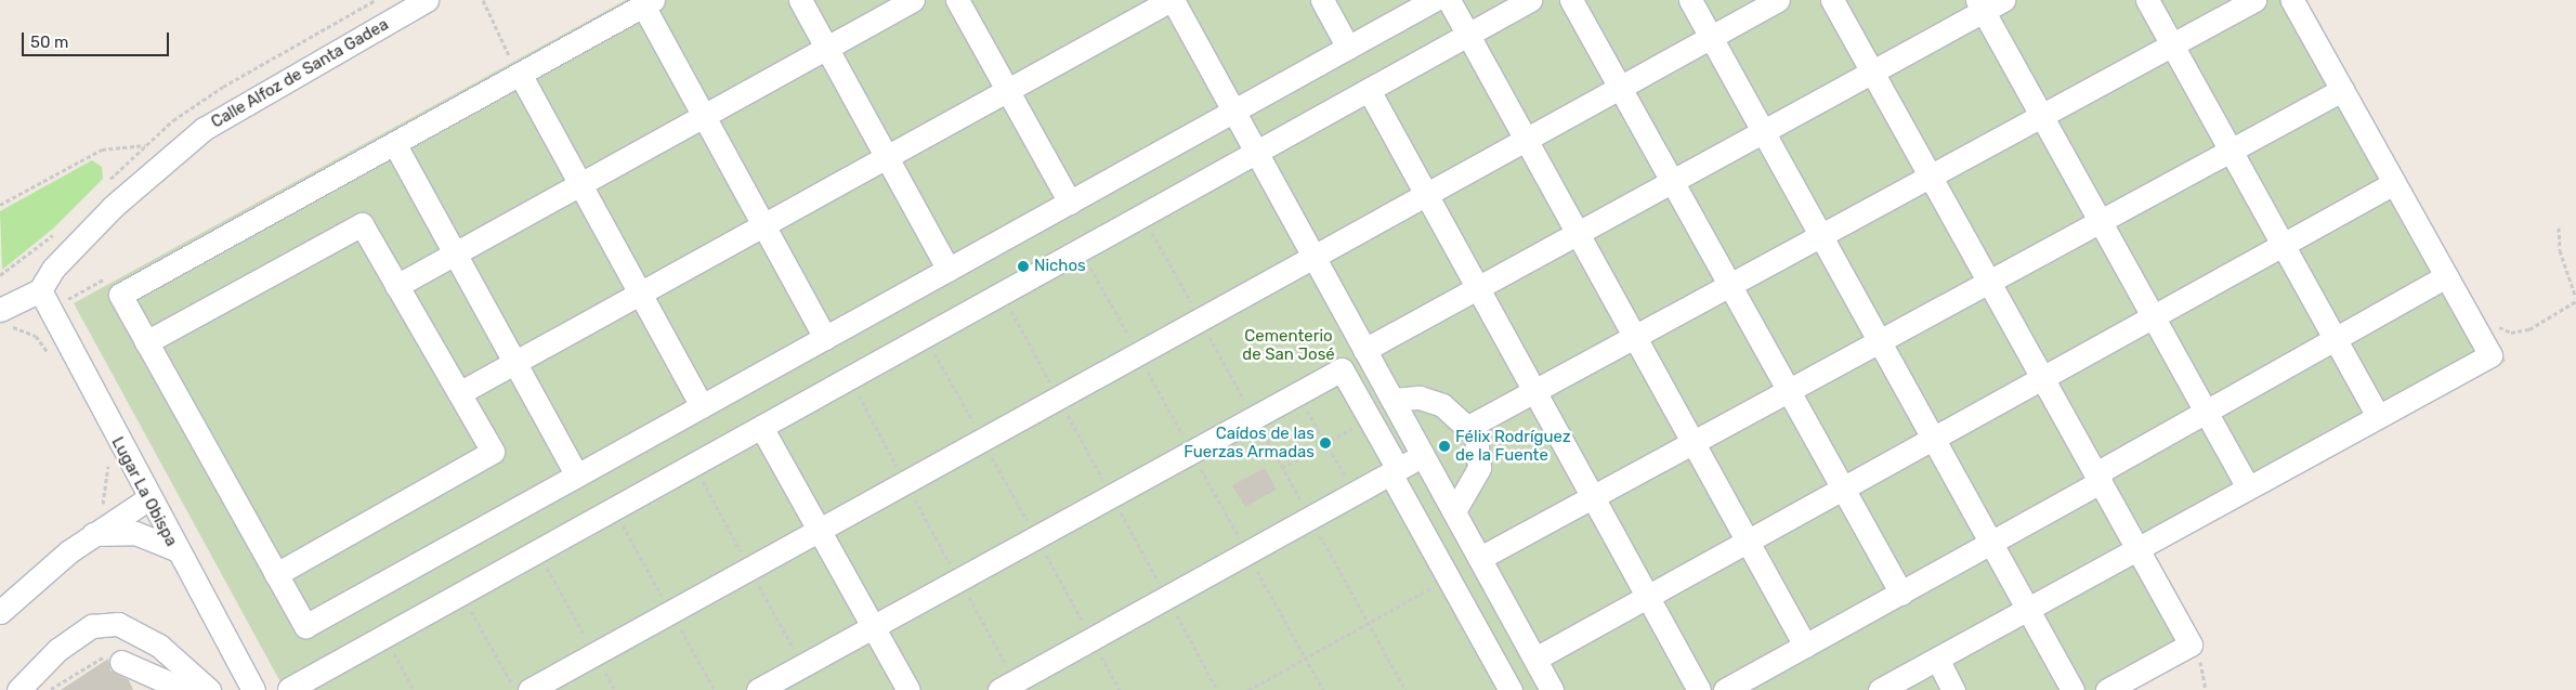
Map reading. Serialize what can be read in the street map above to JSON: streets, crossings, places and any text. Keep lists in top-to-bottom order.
{
  "streets": {
    "street": ["Calle Alfoz de Santa Gadea", "Lugar La Obispa"]
  },
  "crossings": [
    ["Calle Alfoz de Santa Gadea", "Lugar La Obispa"]
  ],
  "parks": ["Cementerio de San José"],
  "places": ["Nichos", "Caídos de las Fuerzas Armadas", "Félix Rodríguez de la Fuente"],
  "scale_bar": "50 m"
}
